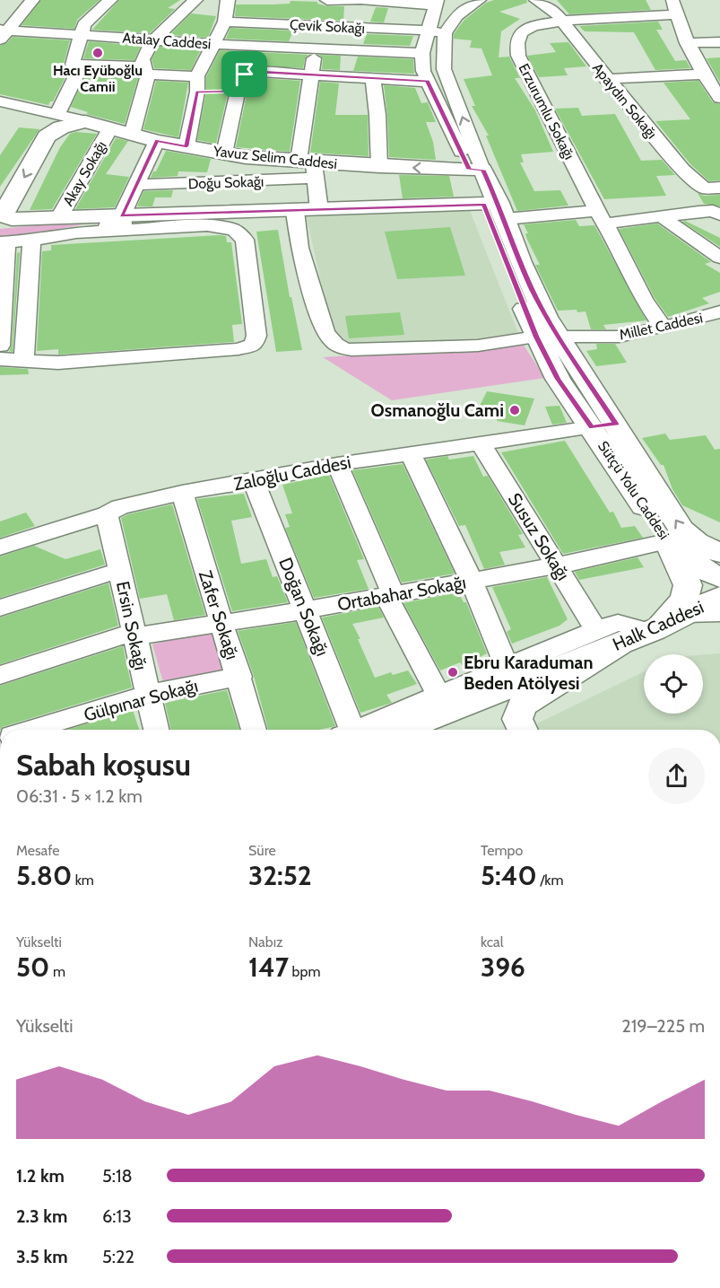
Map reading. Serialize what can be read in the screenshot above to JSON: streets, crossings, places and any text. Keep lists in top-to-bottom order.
{
  "streets": {
    "main road": ["Yavuz Selim Caddesi", "Sütçü Yolu Caddesi", "Halk Caddesi"],
    "street": [
      "Çevik Sokağı",
      "Atalay Caddesi",
      "Apaydın Sokağı",
      "Erzurumlu Sokağı",
      "Akay Sokağı",
      "Doğu Sokağı",
      "Millet Caddesi",
      "Zaloğlu Caddesi",
      "Susuz Sokağı",
      "Ortabahar Sokağı",
      "Doğan Sokağı",
      "Zafer Sokağı",
      "Ersin Sokağı",
      "Gülpınar Sokağı"
    ]
  },
  "crossings": [
    ["Çevik Sokağı", "Sütçü Yolu Caddesi"],
    ["Atalay Caddesi", "Sütçü Yolu Caddesi"],
    ["Apaydın Sokağı", "Erzurumlu Sokağı"],
    ["Erzurumlu Sokağı", "Millet Caddesi"],
    ["Yavuz Selim Caddesi", "Akay Sokağı"],
    ["Yavuz Selim Caddesi", "Doğu Sokağı"],
    ["Yavuz Selim Caddesi", "Sütçü Yolu Caddesi"],
    ["Millet Caddesi", "Sütçü Yolu Caddesi"],
    ["Zaloğlu Caddesi", "Sütçü Yolu Caddesi"],
    ["Zaloğlu Caddesi", "Susuz Sokağı"],
    ["Zaloğlu Caddesi", "Doğan Sokağı"],
    ["Zaloğlu Caddesi", "Zafer Sokağı"],
    ["Zaloğlu Caddesi", "Ersin Sokağı"],
    ["Sütçü Yolu Caddesi", "Ortabahar Sokağı"],
    ["Susuz Sokağı", "Ortabahar Sokağı"],
    ["Susuz Sokağı", "Halk Caddesi"],
    ["Ortabahar Sokağı", "Doğan Sokağı"],
    ["Ortabahar Sokağı", "Zafer Sokağı"],
    ["Ortabahar Sokağı", "Ersin Sokağı"],
    ["Zafer Sokağı", "Gülpınar Sokağı"],
    ["Ersin Sokağı", "Gülpınar Sokağı"]
  ],
  "places": ["Hacı Eyüboğlu Camii", "Osmanoğlu Cami", "Ebru Karaduman Beden Atölyesi"],
  "page": {
    "heading": ["Sabah koşusu", "06:31 · 5 × 1.2 km"],
    "stats": [
      ["Mesafe", "5.80 km"],
      ["Süre", "32:52"],
      ["Tempo", "5:40 /km"],
      ["Yükselti", "50 m"],
      ["Nabız", "147 bpm"],
      ["kcal", "396"]
    ],
    "chart": ["Yükselti", "219–225 m"],
    "list": [
      {
        "name": "1.2 km",
        "note": "5:18"
      },
      {
        "name": "2.3 km",
        "note": "6:13"
      },
      {
        "name": "3.5 km",
        "note": "5:22"
      }
    ]
  }
}
